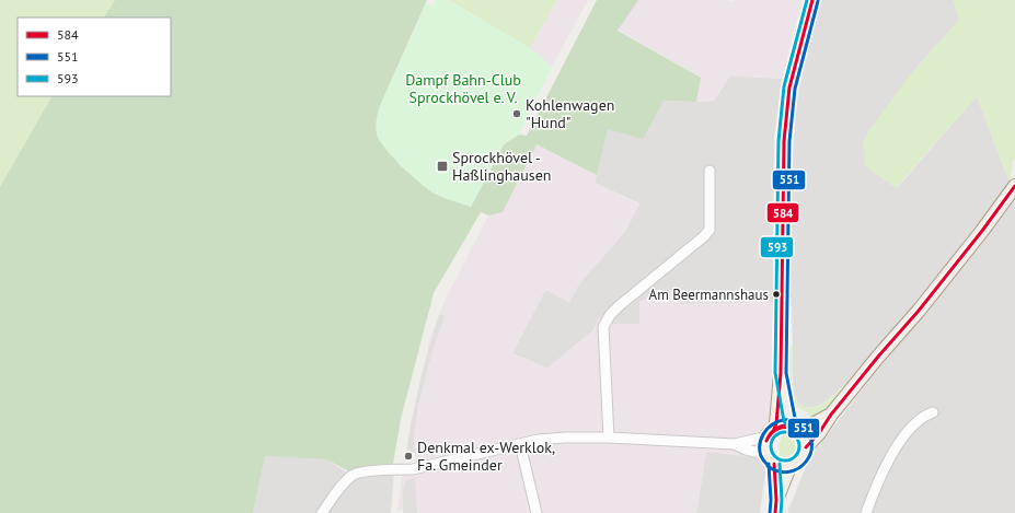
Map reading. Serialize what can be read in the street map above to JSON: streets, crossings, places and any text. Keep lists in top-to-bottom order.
{
  "parks": ["Dampf Bahn-Club Sprockhövel e. V."],
  "places": {
    "other": ["Kohlenwagen \"Hund\"", "Am Beermannshaus", "Denkmal ex-Werklok, Fa. Gmeinder"],
    "transit": ["Sprockhövel - Haßlinghausen"]
  },
  "lines": ["transit line 584", "transit line 593", "transit line 551"],
  "legend": ["584", "551", "593"]
}
